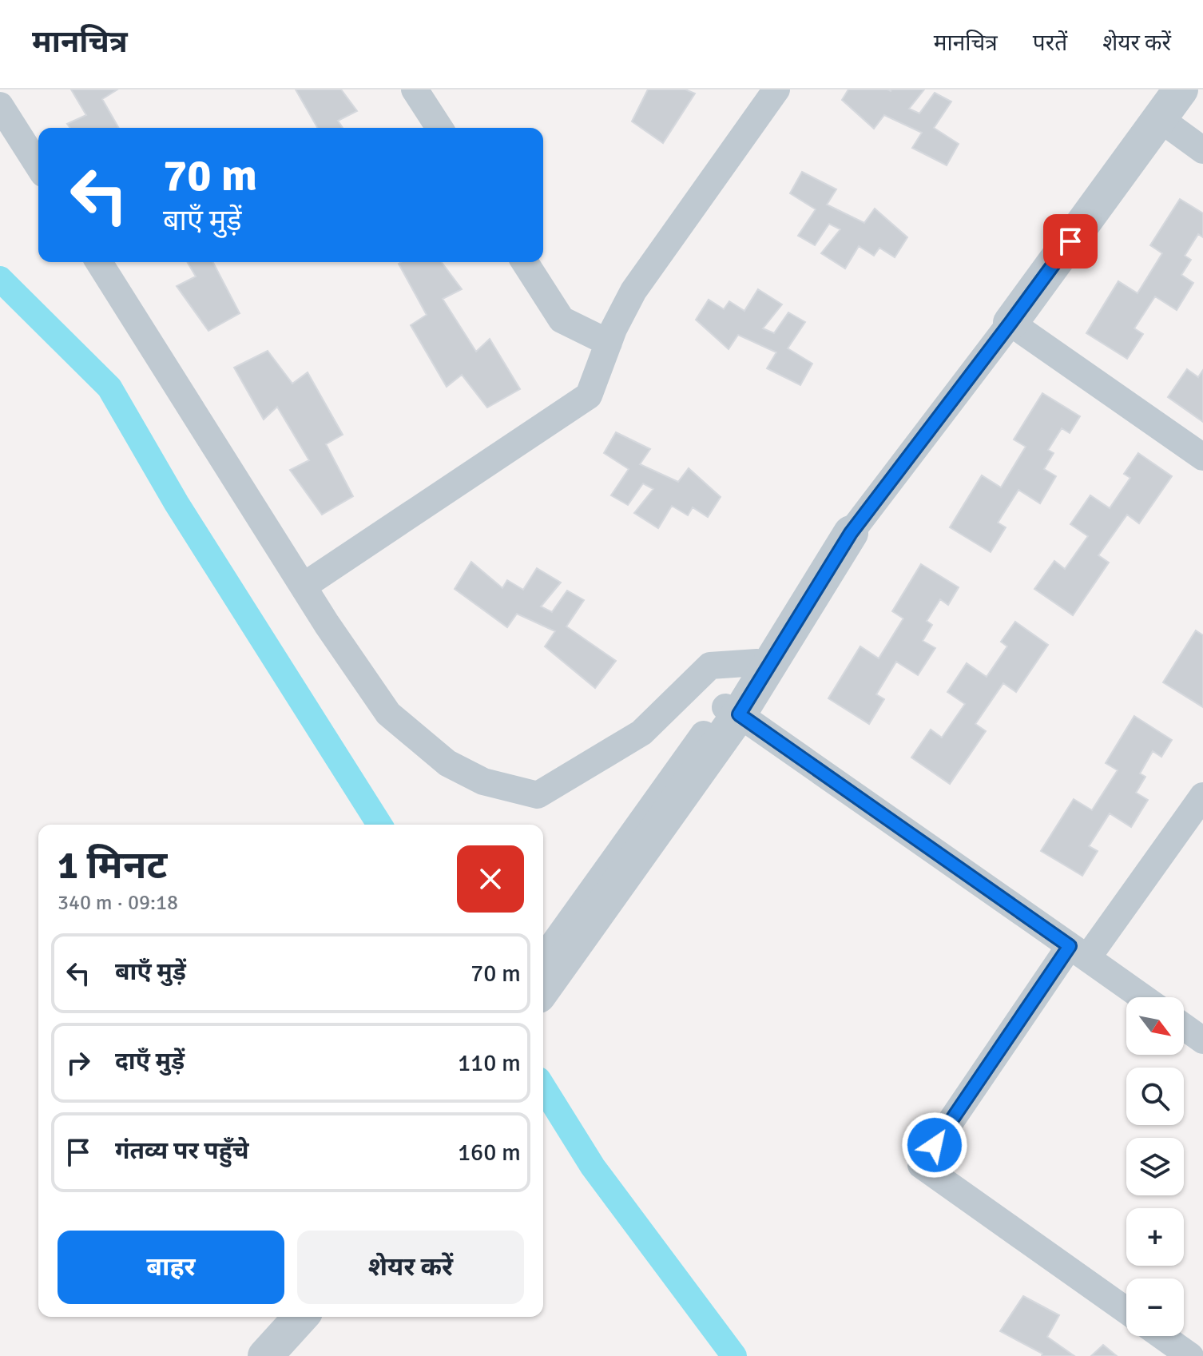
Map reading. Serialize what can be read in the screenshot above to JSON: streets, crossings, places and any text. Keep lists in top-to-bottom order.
{
  "north": "bottom right",
  "page": {
    "header": "मानचित्र",
    "nav": ["मानचित्र", "परतें", "शेयर करें"],
    "turn": ["70 m", "बाएँ मुड़ें"],
    "heading": ["1 मिनट", "340 m · 09:18"],
    "list": [
      {
        "name": "बाएँ मुड़ें",
        "value": "70 m"
      },
      {
        "name": "दाएँ मुड़ें",
        "value": "110 m"
      },
      {
        "name": "गंतव्य पर पहुँचे",
        "value": "160 m"
      }
    ],
    "map_buttons": ["+", "−"],
    "buttons": ["बाहर", "शेयर करें"]
  }
}
